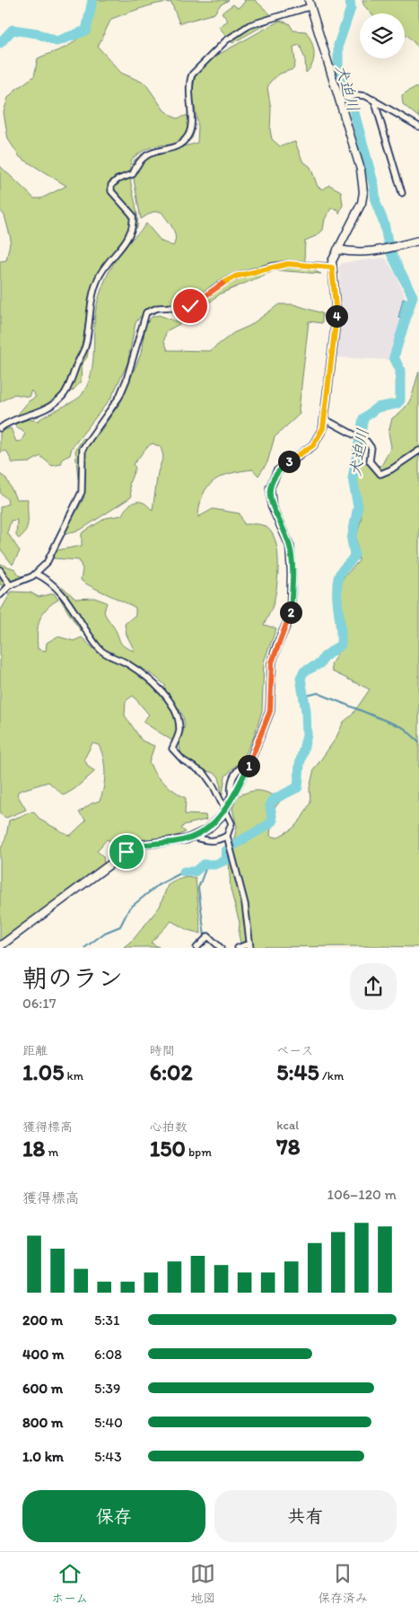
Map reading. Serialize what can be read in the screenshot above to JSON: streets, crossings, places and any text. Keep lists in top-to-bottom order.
{
  "water": ["犬迫川"],
  "page": {
    "pins": [
      "4",
      "3",
      "2",
      "1"
    ],
    "heading": ["朝のラン", "06:17"],
    "stats": [
      ["距離", "1.05 km"],
      ["時間", "6:02"],
      ["ペース", "5:45 /km"],
      ["獲得標高", "18 m"],
      ["心拍数", "150 bpm"],
      ["kcal", "78"]
    ],
    "chart": ["獲得標高", "106–120 m"],
    "list": [
      {
        "name": "200 m",
        "note": "5:31"
      },
      {
        "name": "400 m",
        "note": "6:08"
      },
      {
        "name": "600 m",
        "note": "5:39"
      },
      {
        "name": "800 m",
        "note": "5:40"
      },
      {
        "name": "1.0 km",
        "note": "5:43"
      }
    ],
    "buttons": ["保存", "共有"],
    "tabs": ["ホーム", "地図", "保存済み"]
  }
}
